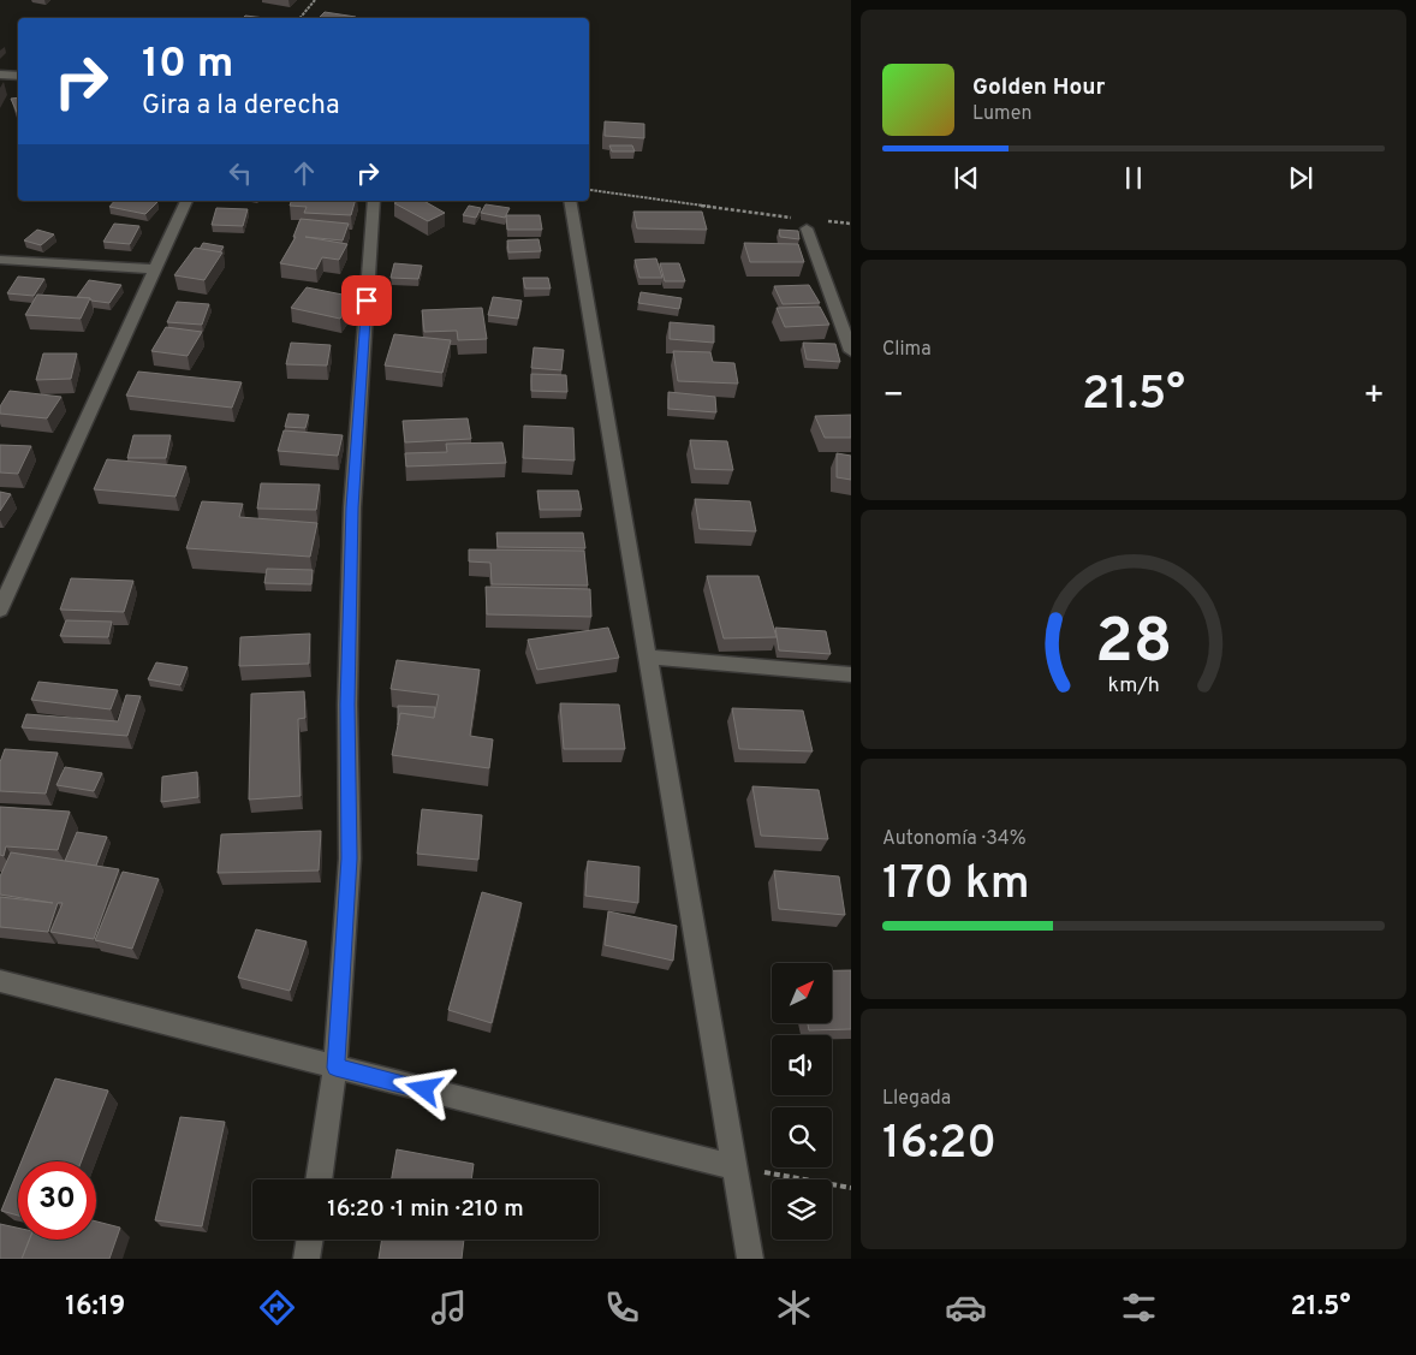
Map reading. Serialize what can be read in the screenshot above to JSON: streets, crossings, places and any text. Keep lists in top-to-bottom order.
{
  "north": "top right",
  "page": {
    "turn": ["10 m", "Gira a la derecha"],
    "song": ["Golden Hour", "Lumen"],
    "tile": [
      "Clima",
      ["Autonomía · 34%", "170 km"],
      ["Llegada", "16:20"]
    ],
    "heat": ["−", "21.5°", "+"],
    "limit": "30",
    "trip": "16:20 · 1 min · 210 m",
    "tabs": ["16:19", "21.5°"],
    "gauge": ["28", "km/h"]
  }
}
